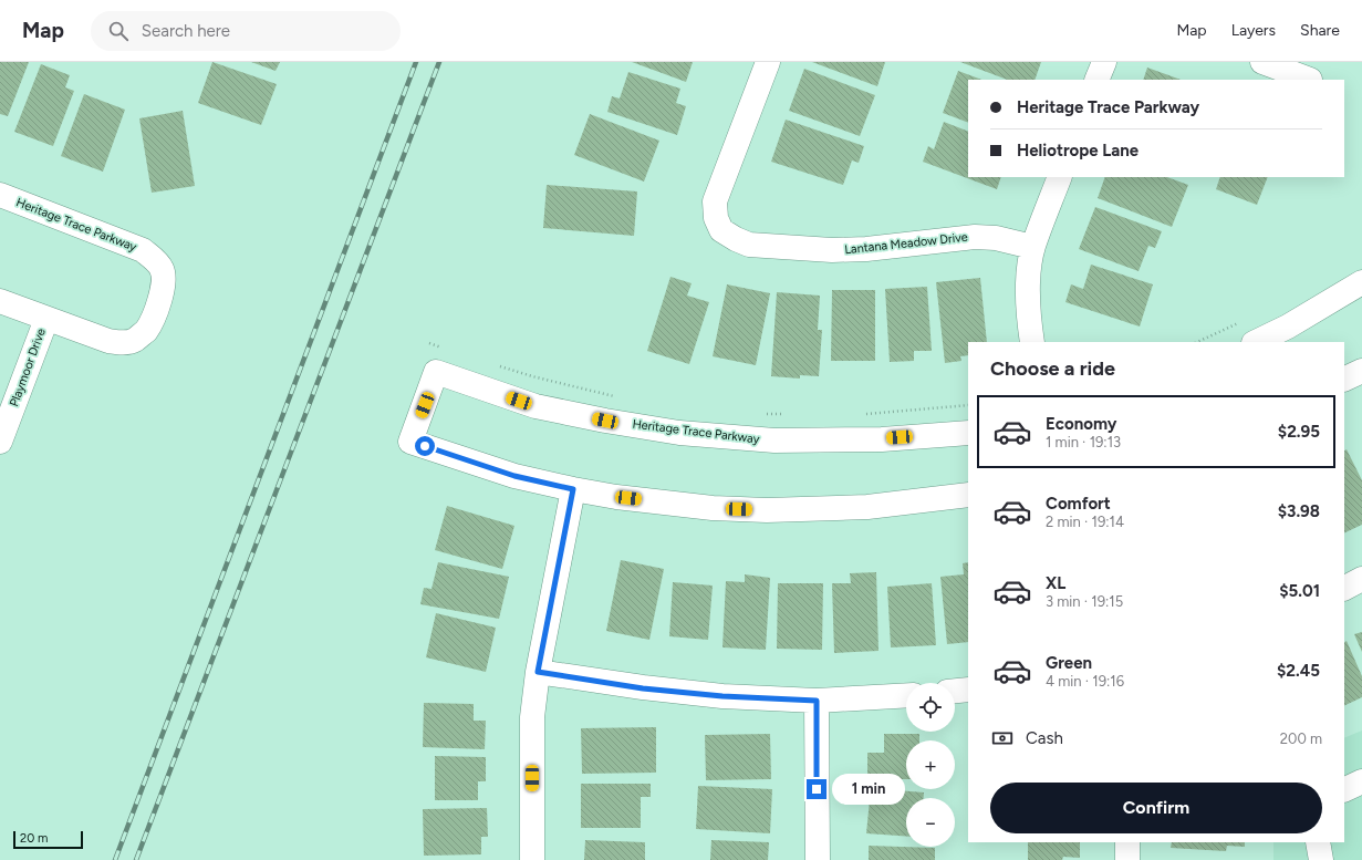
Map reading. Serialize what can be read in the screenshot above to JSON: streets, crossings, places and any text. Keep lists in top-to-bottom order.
{
  "streets": {
    "street": ["Heritage Trace Parkway", "Lantana Meadow Drive", "Playmoor Drive"]
  },
  "crossings": [
    ["Heritage Trace Parkway", "Playmoor Drive"]
  ],
  "scale_bar": "20 m",
  "page": {
    "header": "Map",
    "search": "Search here",
    "nav": ["Map", "Layers", "Share"],
    "banner": ["Heritage Trace Parkway", "Heliotrope Lane"],
    "heading": "Choose a ride",
    "list": [
      {
        "name": "Economy",
        "note": "1 min · 19:13",
        "value": "$2.95"
      },
      {
        "name": "Comfort",
        "note": "2 min · 19:14",
        "value": "$3.98"
      },
      {
        "name": "XL",
        "note": "3 min · 19:15",
        "value": "$5.01"
      },
      {
        "name": "Green",
        "note": "4 min · 19:16",
        "value": "$2.45"
      }
    ],
    "map_buttons": ["+", "−"],
    "pay": ["Cash", "200 m"],
    "bubble": "1 min",
    "buttons": "Confirm",
    "scale": "20 m"
  }
}
